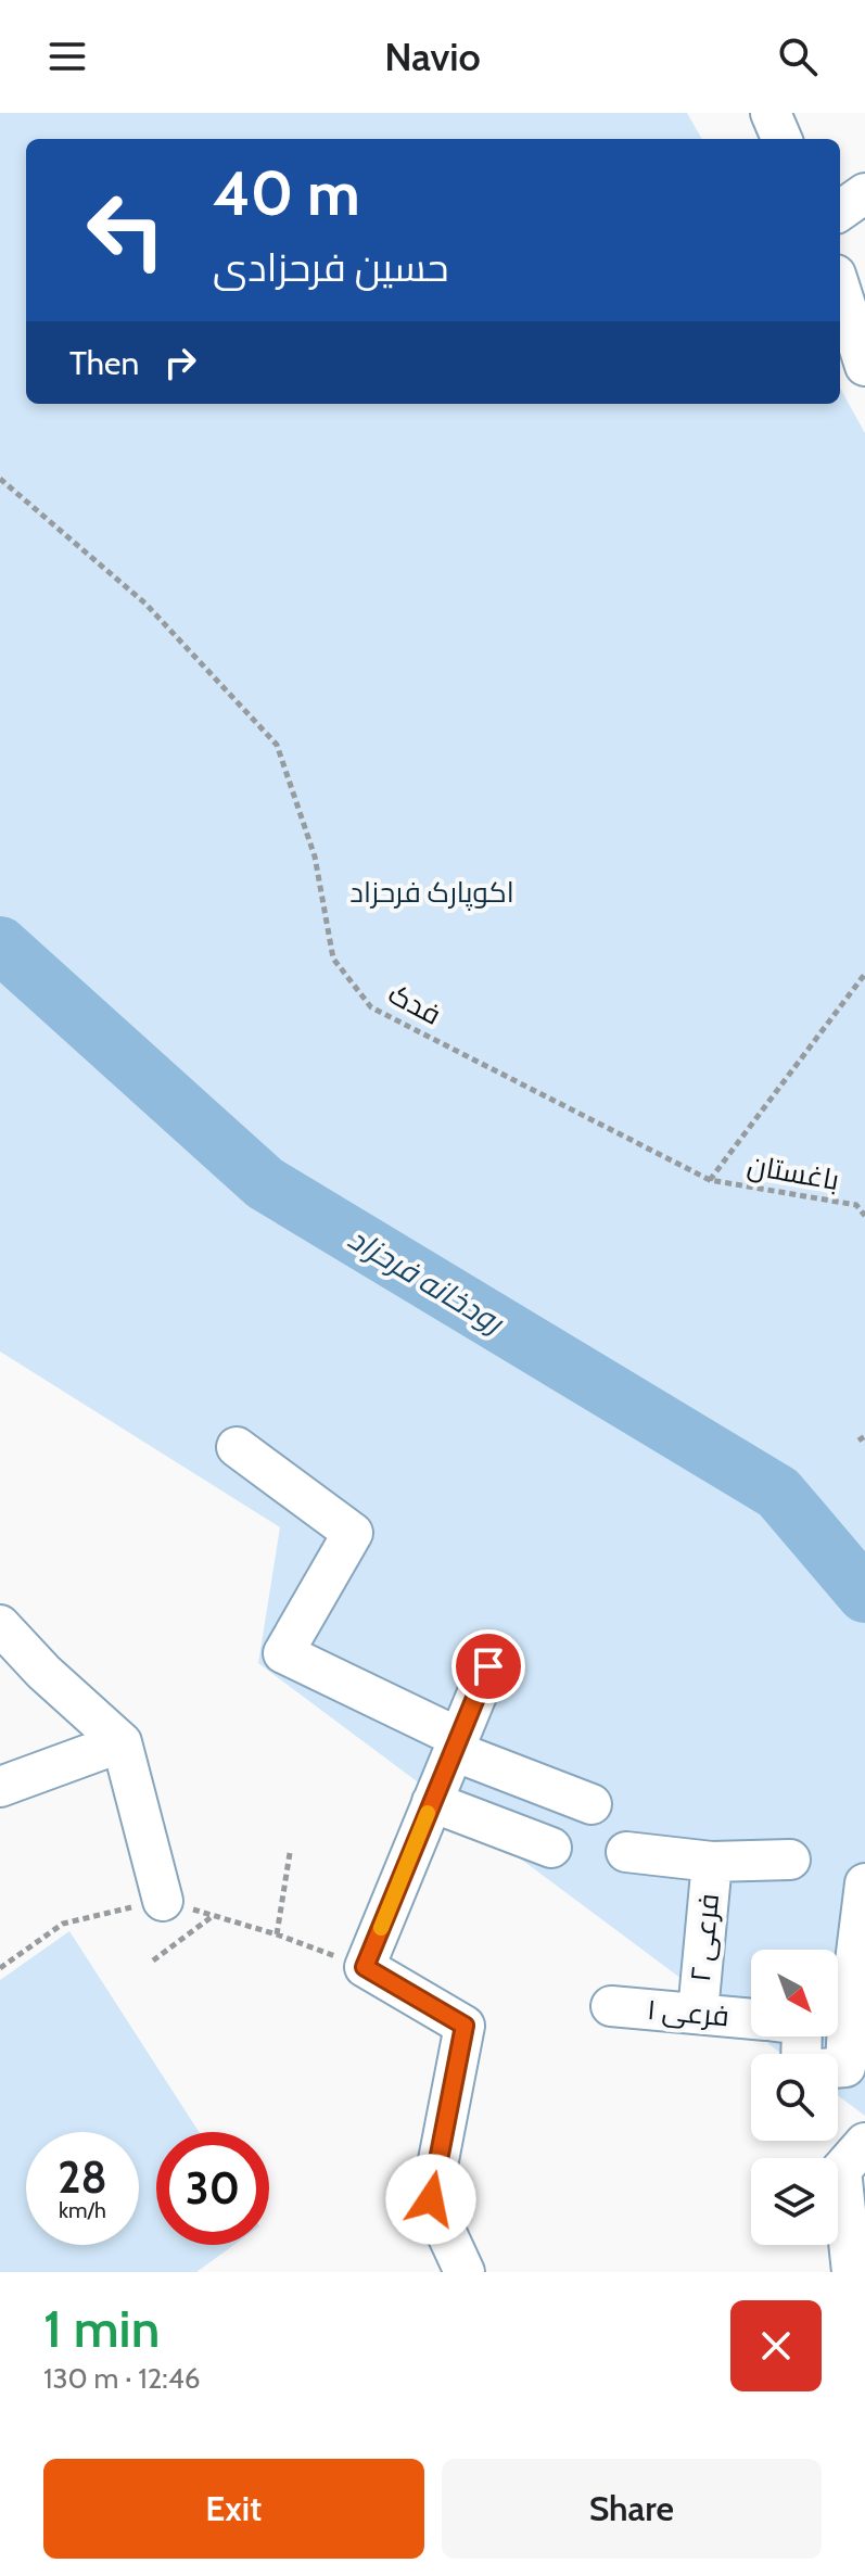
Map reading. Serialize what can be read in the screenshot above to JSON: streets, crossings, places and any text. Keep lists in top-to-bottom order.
{
  "streets": {
    "street": ["فرعی ۲", "فرعی ۱"],
    "path": ["فدک", "باغستان"]
  },
  "crossings": [
    ["فدک", "باغستان"],
    ["فرعی ۲", "فرعی ۱"]
  ],
  "water": ["رودخانه فرحزاد"],
  "parks": ["اکوپارک فرحزاد"],
  "north": "bottom right",
  "page": {
    "header": "Navio",
    "turn": ["40 m", "حسین فرحزادی"],
    "then": "Then",
    "speed": "28 km/h",
    "limit": "30",
    "heading": ["1 min", "130 m · 12:46"],
    "buttons": ["Exit", "Share"]
  }
}
